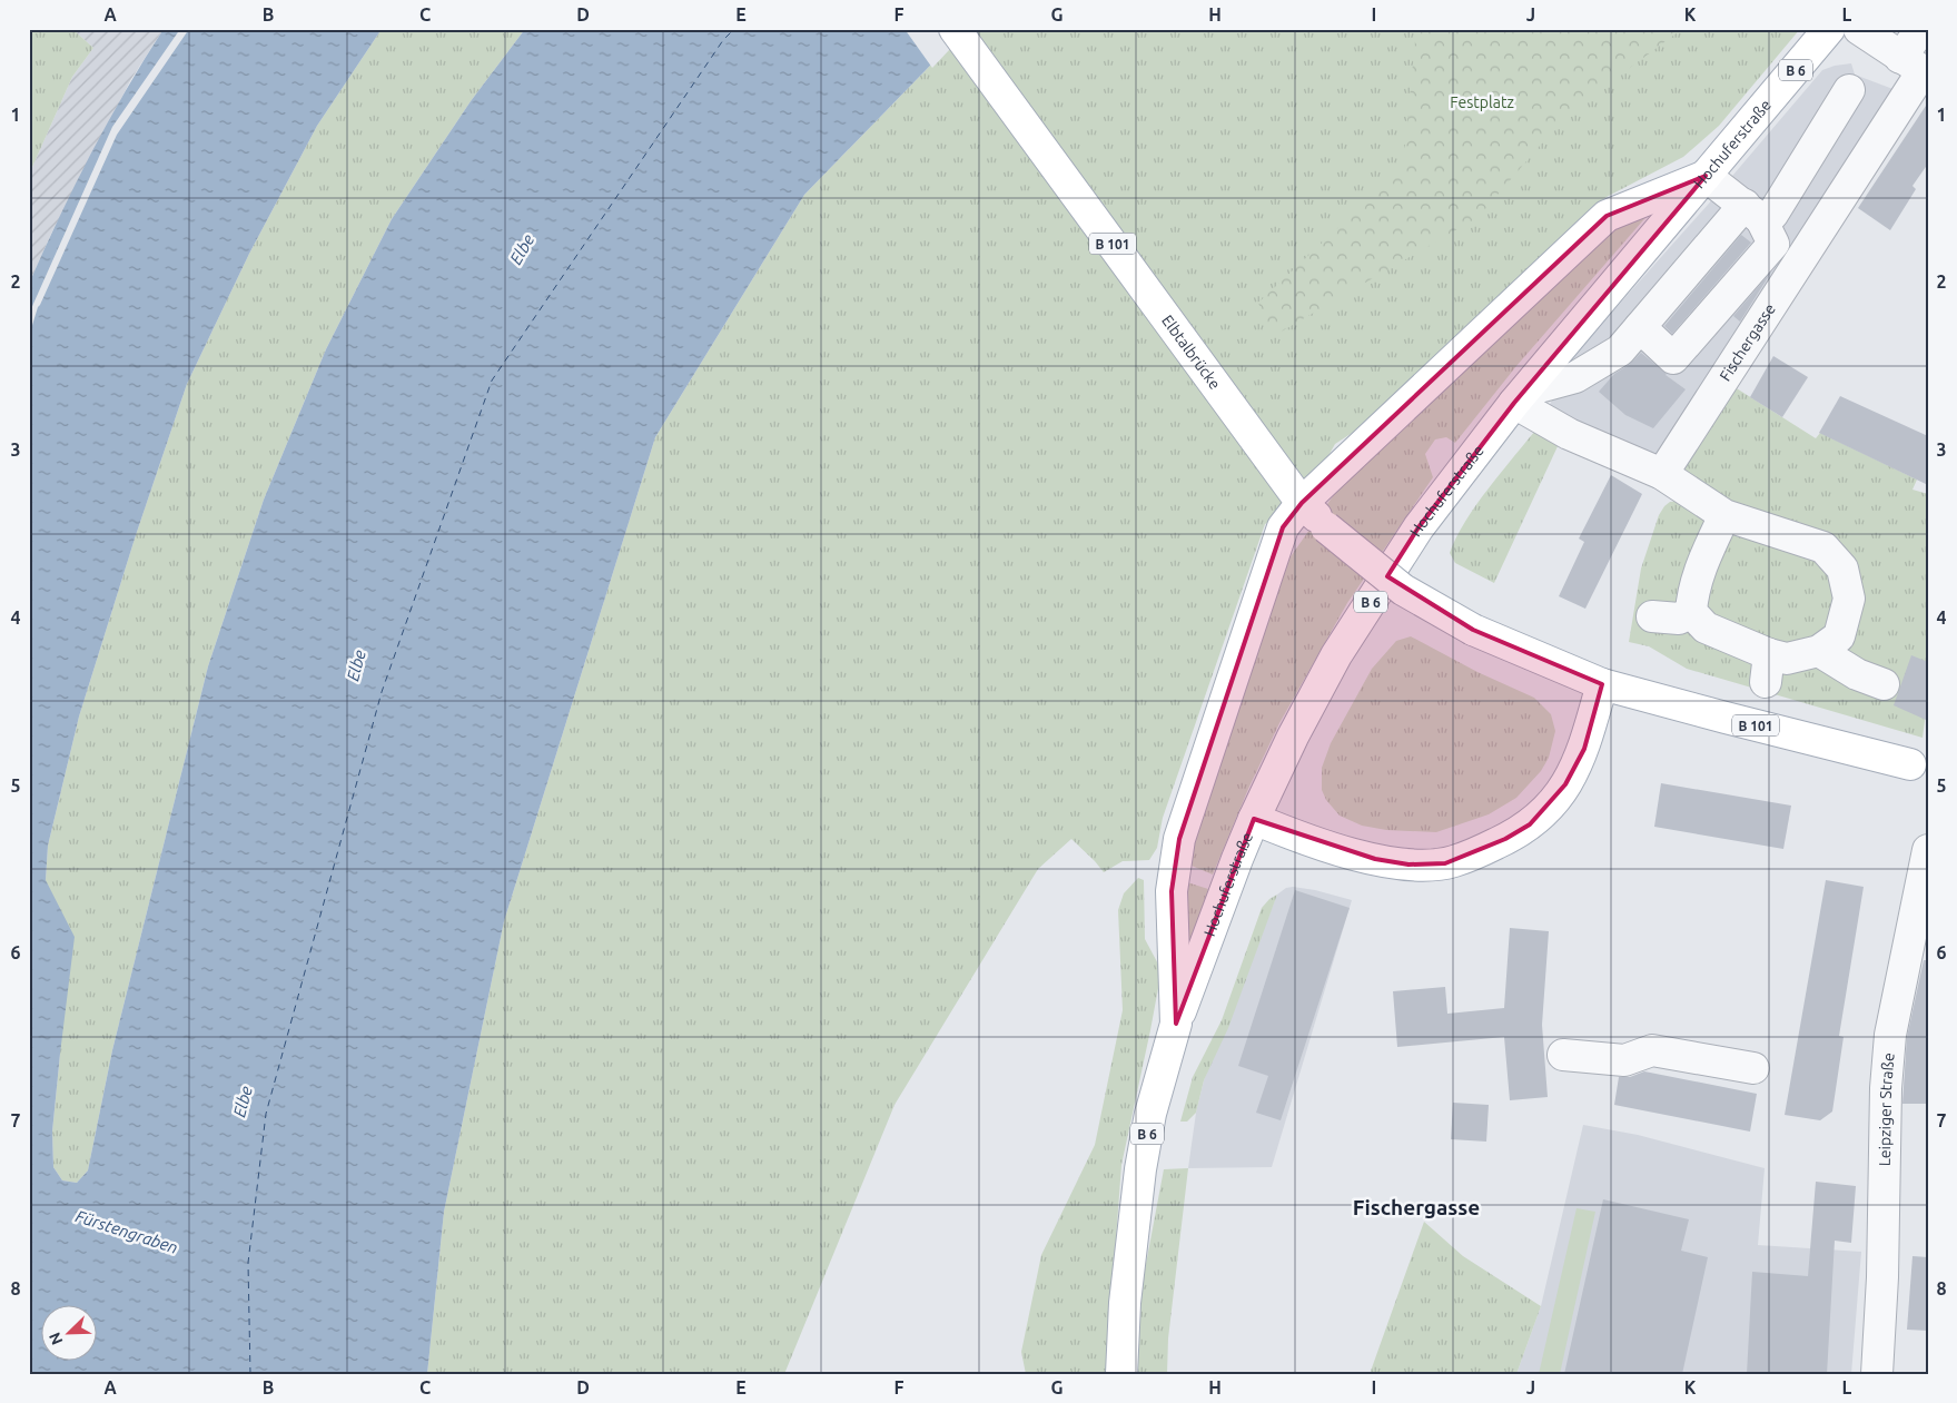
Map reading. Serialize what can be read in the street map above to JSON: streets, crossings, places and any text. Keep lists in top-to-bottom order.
{
  "streets": {
    "main road": [
      "B 6",
      "Hochuferstraße",
      "B 101",
      "Elbtalbrücke"
    ],
    "street": ["Fischergasse", "Leipziger Straße"]
  },
  "crossings": [
    ["B 6", "Hochuferstraße"],
    ["B 101", "Elbtalbrücke"]
  ],
  "districts": ["Fischergasse"],
  "water": ["Elbe", "Fürstengraben"],
  "parks": ["Festplatz"],
  "north": "bottom left",
  "grid": {
    "columns": [
      "A",
      "B",
      "C",
      "D",
      "E",
      "F",
      "G",
      "H",
      "I",
      "J",
      "K",
      "L"
    ],
    "rows": [
      "1",
      "2",
      "3",
      "4",
      "5",
      "6",
      "7",
      "8"
    ]
  }
}
